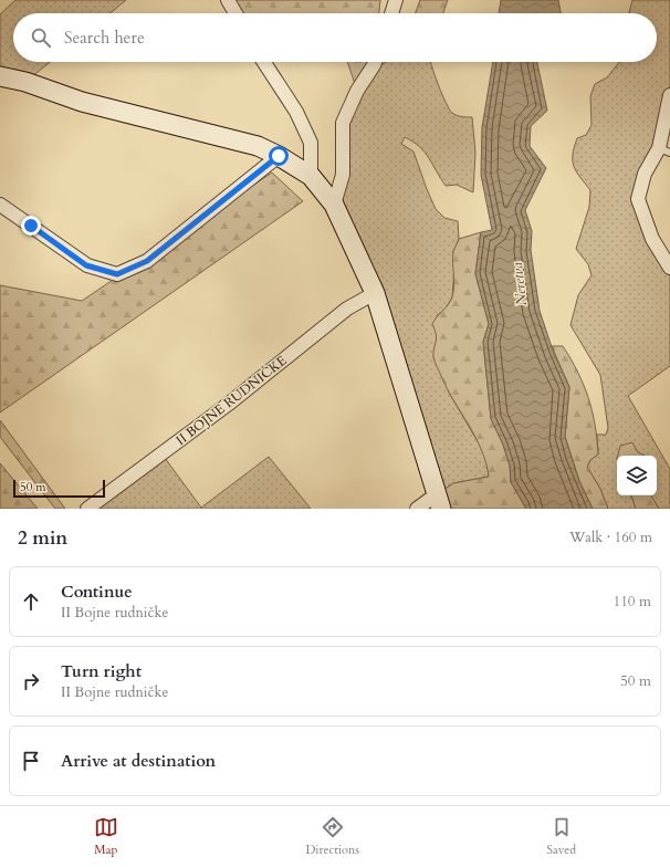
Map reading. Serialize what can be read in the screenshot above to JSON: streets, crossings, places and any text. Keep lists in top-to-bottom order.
{
  "streets": {
    "street": ["II BOJNE RUDNIČKE"]
  },
  "water": ["Neretva"],
  "scale_bar": "50 m",
  "page": {
    "search": "Search here",
    "scale": "50 m",
    "heading": ["2 min", "Walk · 160 m"],
    "list": [
      ["Continue", "II Bojne rudničke", "110 m"],
      ["Turn right", "II Bojne rudničke", "50 m"],
      "Arrive at destination"
    ],
    "nav": ["Map", "Directions", "Saved"]
  }
}
